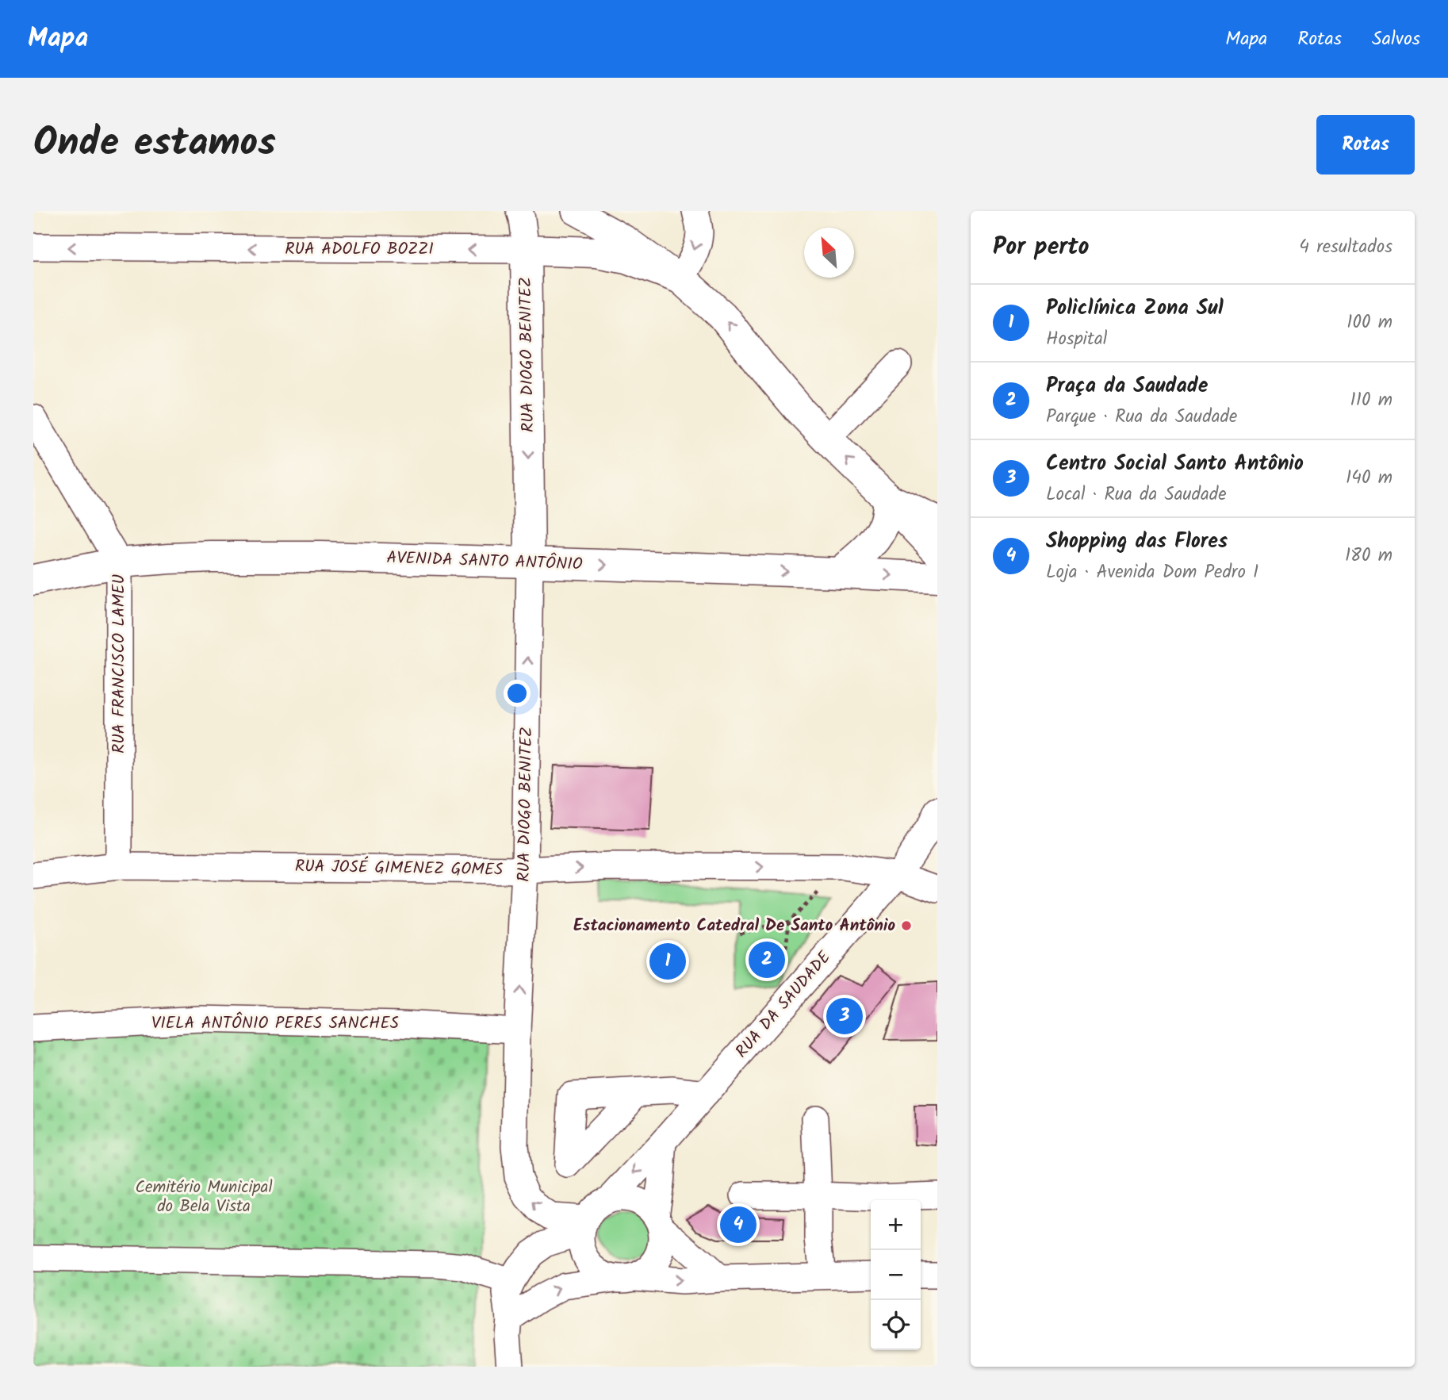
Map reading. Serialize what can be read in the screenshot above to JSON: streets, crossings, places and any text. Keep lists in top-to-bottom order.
{
  "streets": {
    "main road": ["RUA ADOLFO BOZZI", "RUA DIOGO BENITEZ", "AVENIDA SANTO ANTÔNIO"],
    "street": [
      "RUA FRANCISCO LAMEU",
      "RUA JOSÉ GIMENEZ GOMES",
      "RUA DA SAUDADE",
      "VIELA ANTÔNIO PERES SANCHES"
    ]
  },
  "crossings": [
    ["RUA ADOLFO BOZZI", "RUA DIOGO BENITEZ"],
    ["RUA DIOGO BENITEZ", "AVENIDA SANTO ANTÔNIO"],
    ["RUA DIOGO BENITEZ", "RUA JOSÉ GIMENEZ GOMES"],
    ["RUA DIOGO BENITEZ", "RUA DA SAUDADE"],
    ["RUA DIOGO BENITEZ", "VIELA ANTÔNIO PERES SANCHES"],
    ["AVENIDA SANTO ANTÔNIO", "RUA FRANCISCO LAMEU"],
    ["RUA FRANCISCO LAMEU", "RUA JOSÉ GIMENEZ GOMES"],
    ["RUA JOSÉ GIMENEZ GOMES", "RUA DA SAUDADE"]
  ],
  "one_way": ["RUA ADOLFO BOZZI", "AVENIDA SANTO ANTÔNIO", "RUA JOSÉ GIMENEZ GOMES"],
  "parks": ["Cemitério Municipal do Bela Vista"],
  "places": ["Estacionamento Catedral De Santo Antônio"],
  "north": "top left",
  "page": {
    "header": "Mapa",
    "nav": ["Mapa", "Rotas", "Salvos"],
    "title": "Onde estamos",
    "buttons": "Rotas",
    "heading": ["Por perto", "4 resultados"],
    "list": [
      {
        "mark": "1",
        "name": "Policlínica Zona Sul",
        "note": "Hospital",
        "value": "100 m"
      },
      {
        "mark": "2",
        "name": "Praça da Saudade",
        "note": "Parque · Rua da Saudade",
        "value": "110 m"
      },
      {
        "mark": "3",
        "name": "Centro Social Santo Antônio",
        "note": "Local · Rua da Saudade",
        "value": "140 m"
      },
      {
        "mark": "4",
        "name": "Shopping das Flores",
        "note": "Loja · Avenida Dom Pedro I",
        "value": "180 m"
      }
    ],
    "pins": [
      "2",
      "1",
      "3",
      "4"
    ],
    "map_buttons": ["+", "−"]
  }
}
